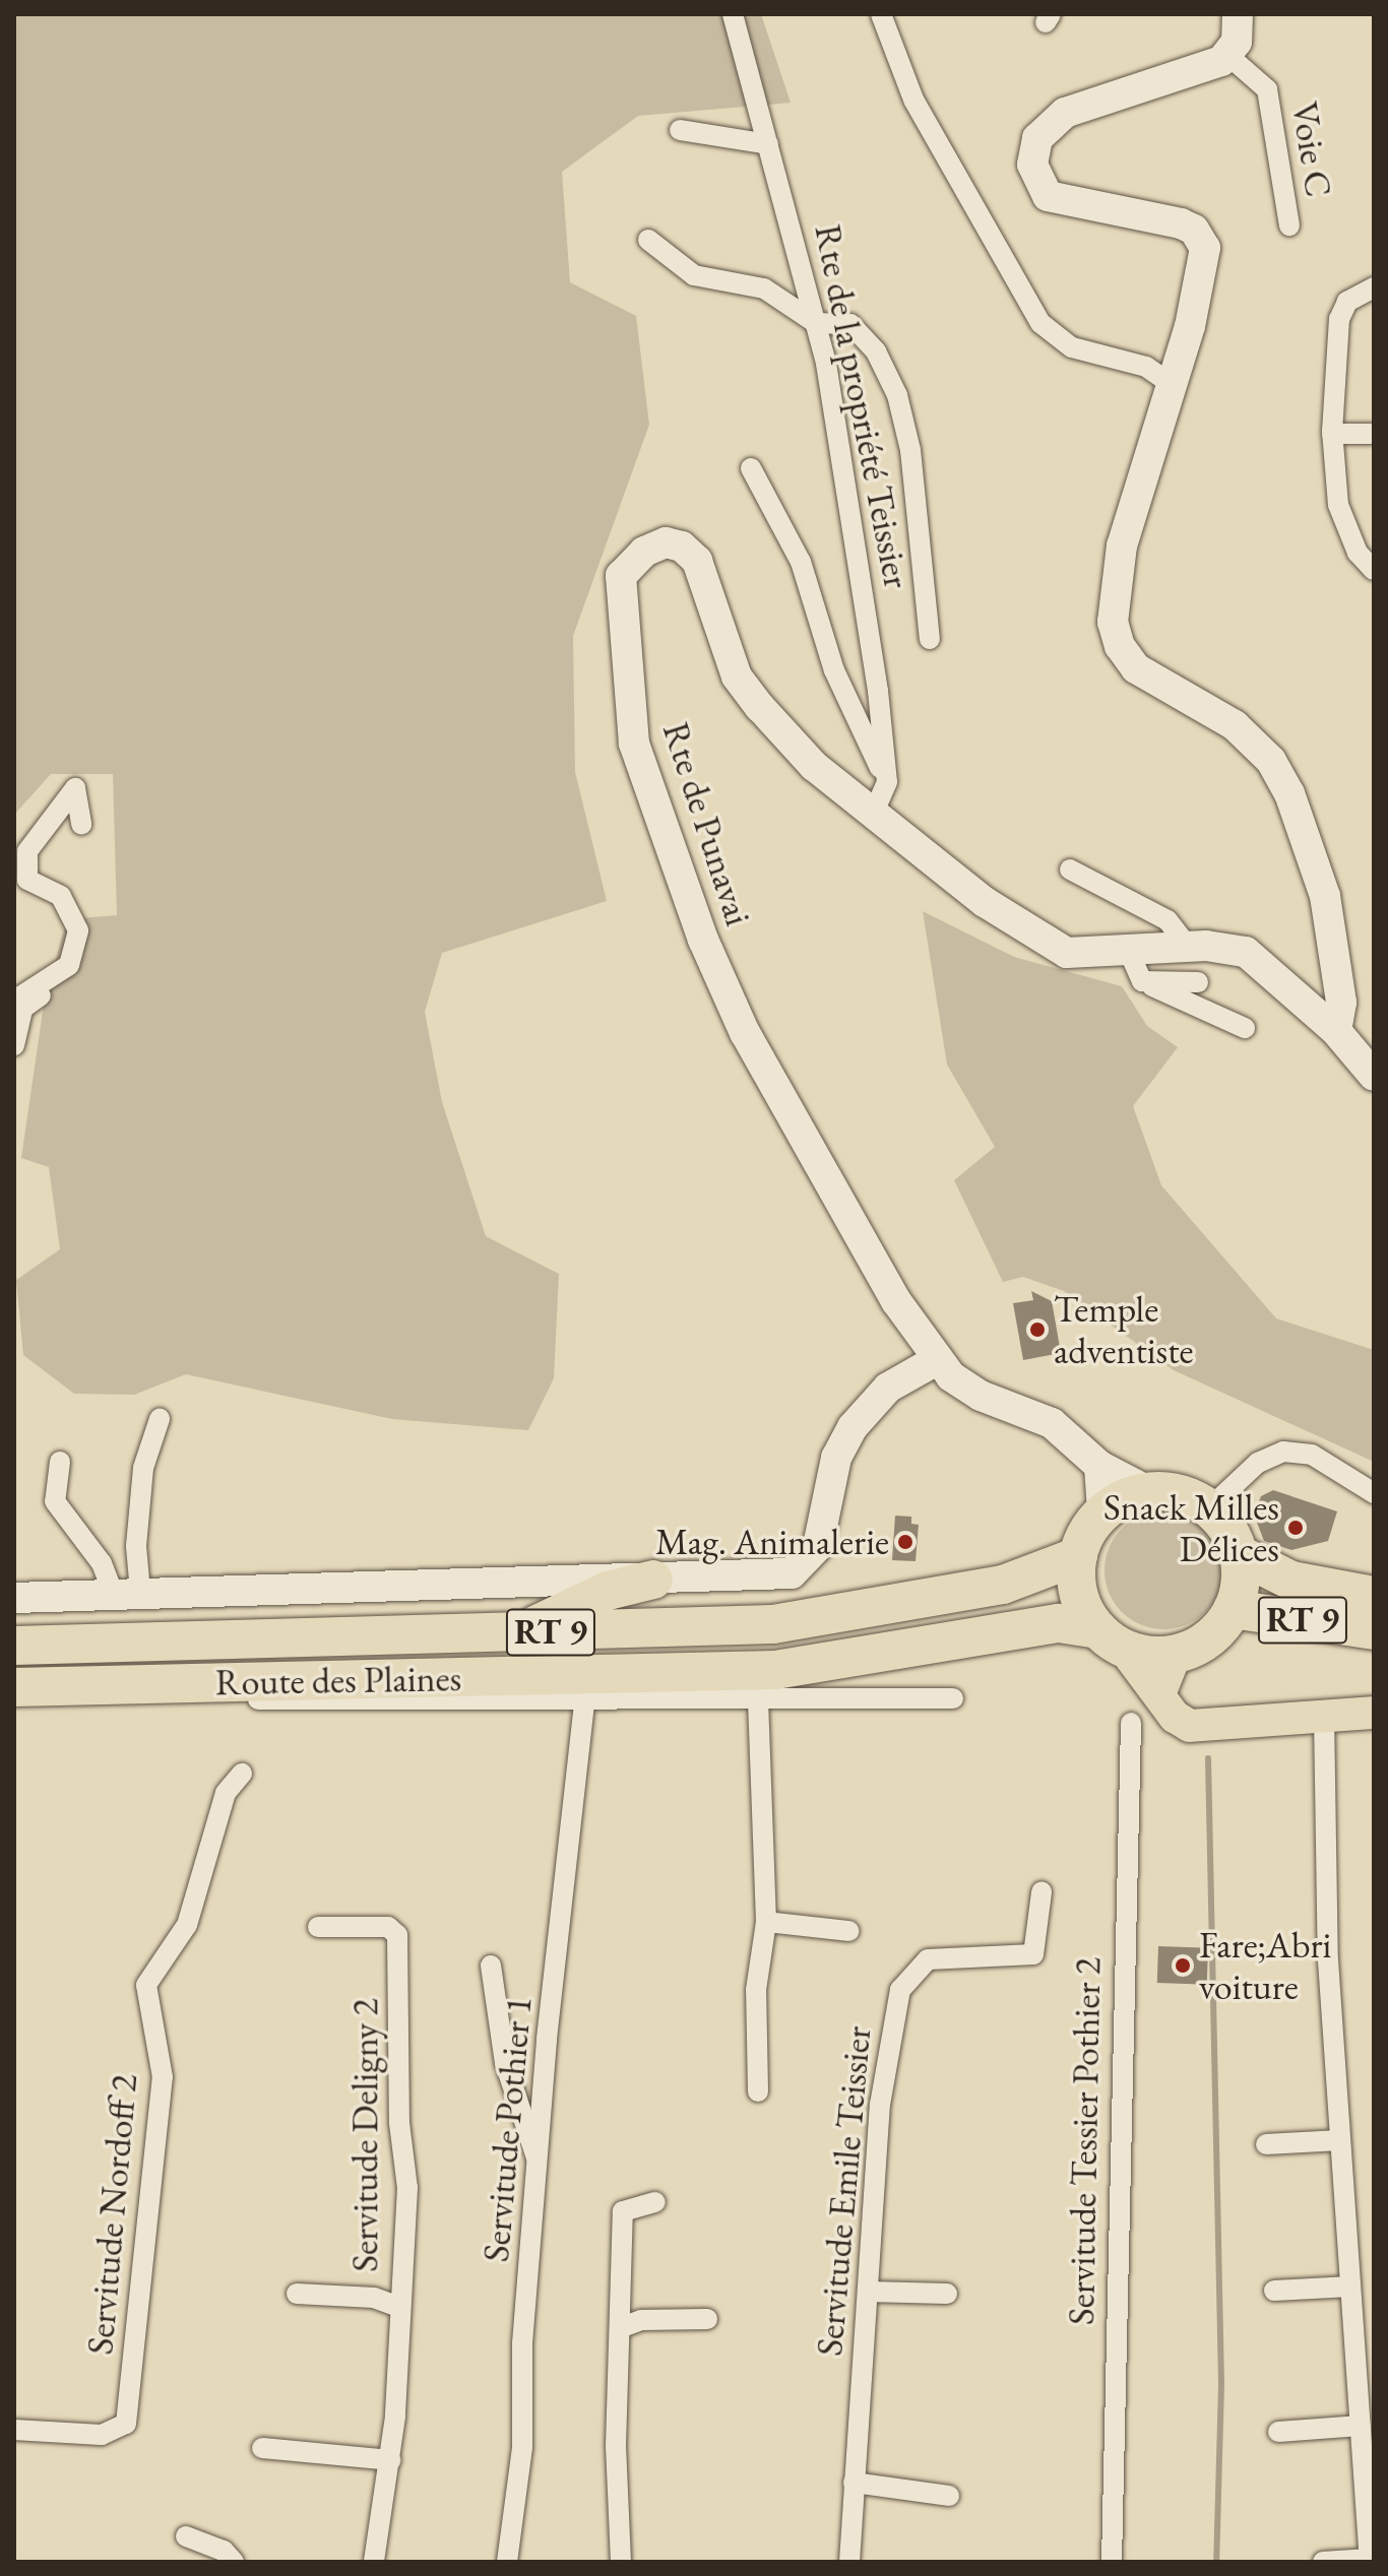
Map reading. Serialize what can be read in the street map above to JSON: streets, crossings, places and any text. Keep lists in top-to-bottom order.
{
  "streets": {
    "highway": ["RT 9", "Route des Plaines"],
    "main road": ["Rte de Punavai"],
    "street": [
      "Voie C",
      "Rte de la propriété Teissier",
      "Servitude Pothier 1",
      "Servitude Deligny 2",
      "Servitude Tessier Pothier 2",
      "Servitude Emile Teissier",
      "Servitude Nordoff 2"
    ]
  },
  "crossings": [
    ["Rte de Punavai", "RT 9"],
    ["Rte de Punavai", "Route des Plaines"],
    ["RT 9", "Route des Plaines"]
  ],
  "places": [
    "Temple adventiste",
    "Snack Milles Délices",
    "Mag. Animalerie",
    "Fare;Abri voiture"
  ]
}
